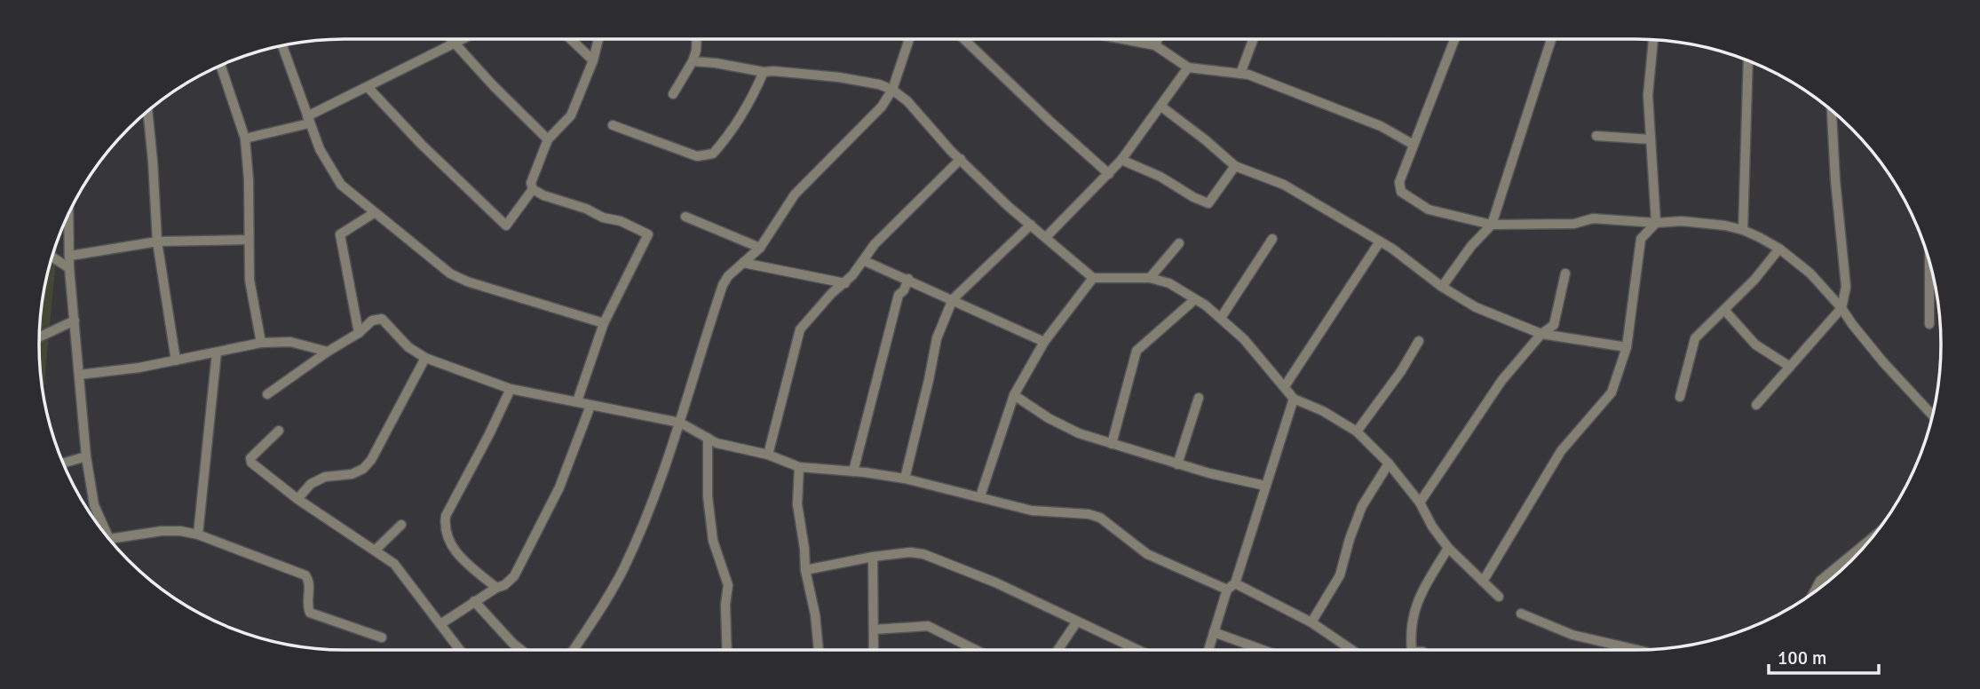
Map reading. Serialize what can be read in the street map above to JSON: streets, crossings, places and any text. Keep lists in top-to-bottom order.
{
  "scale_bar": "100 m"
}
